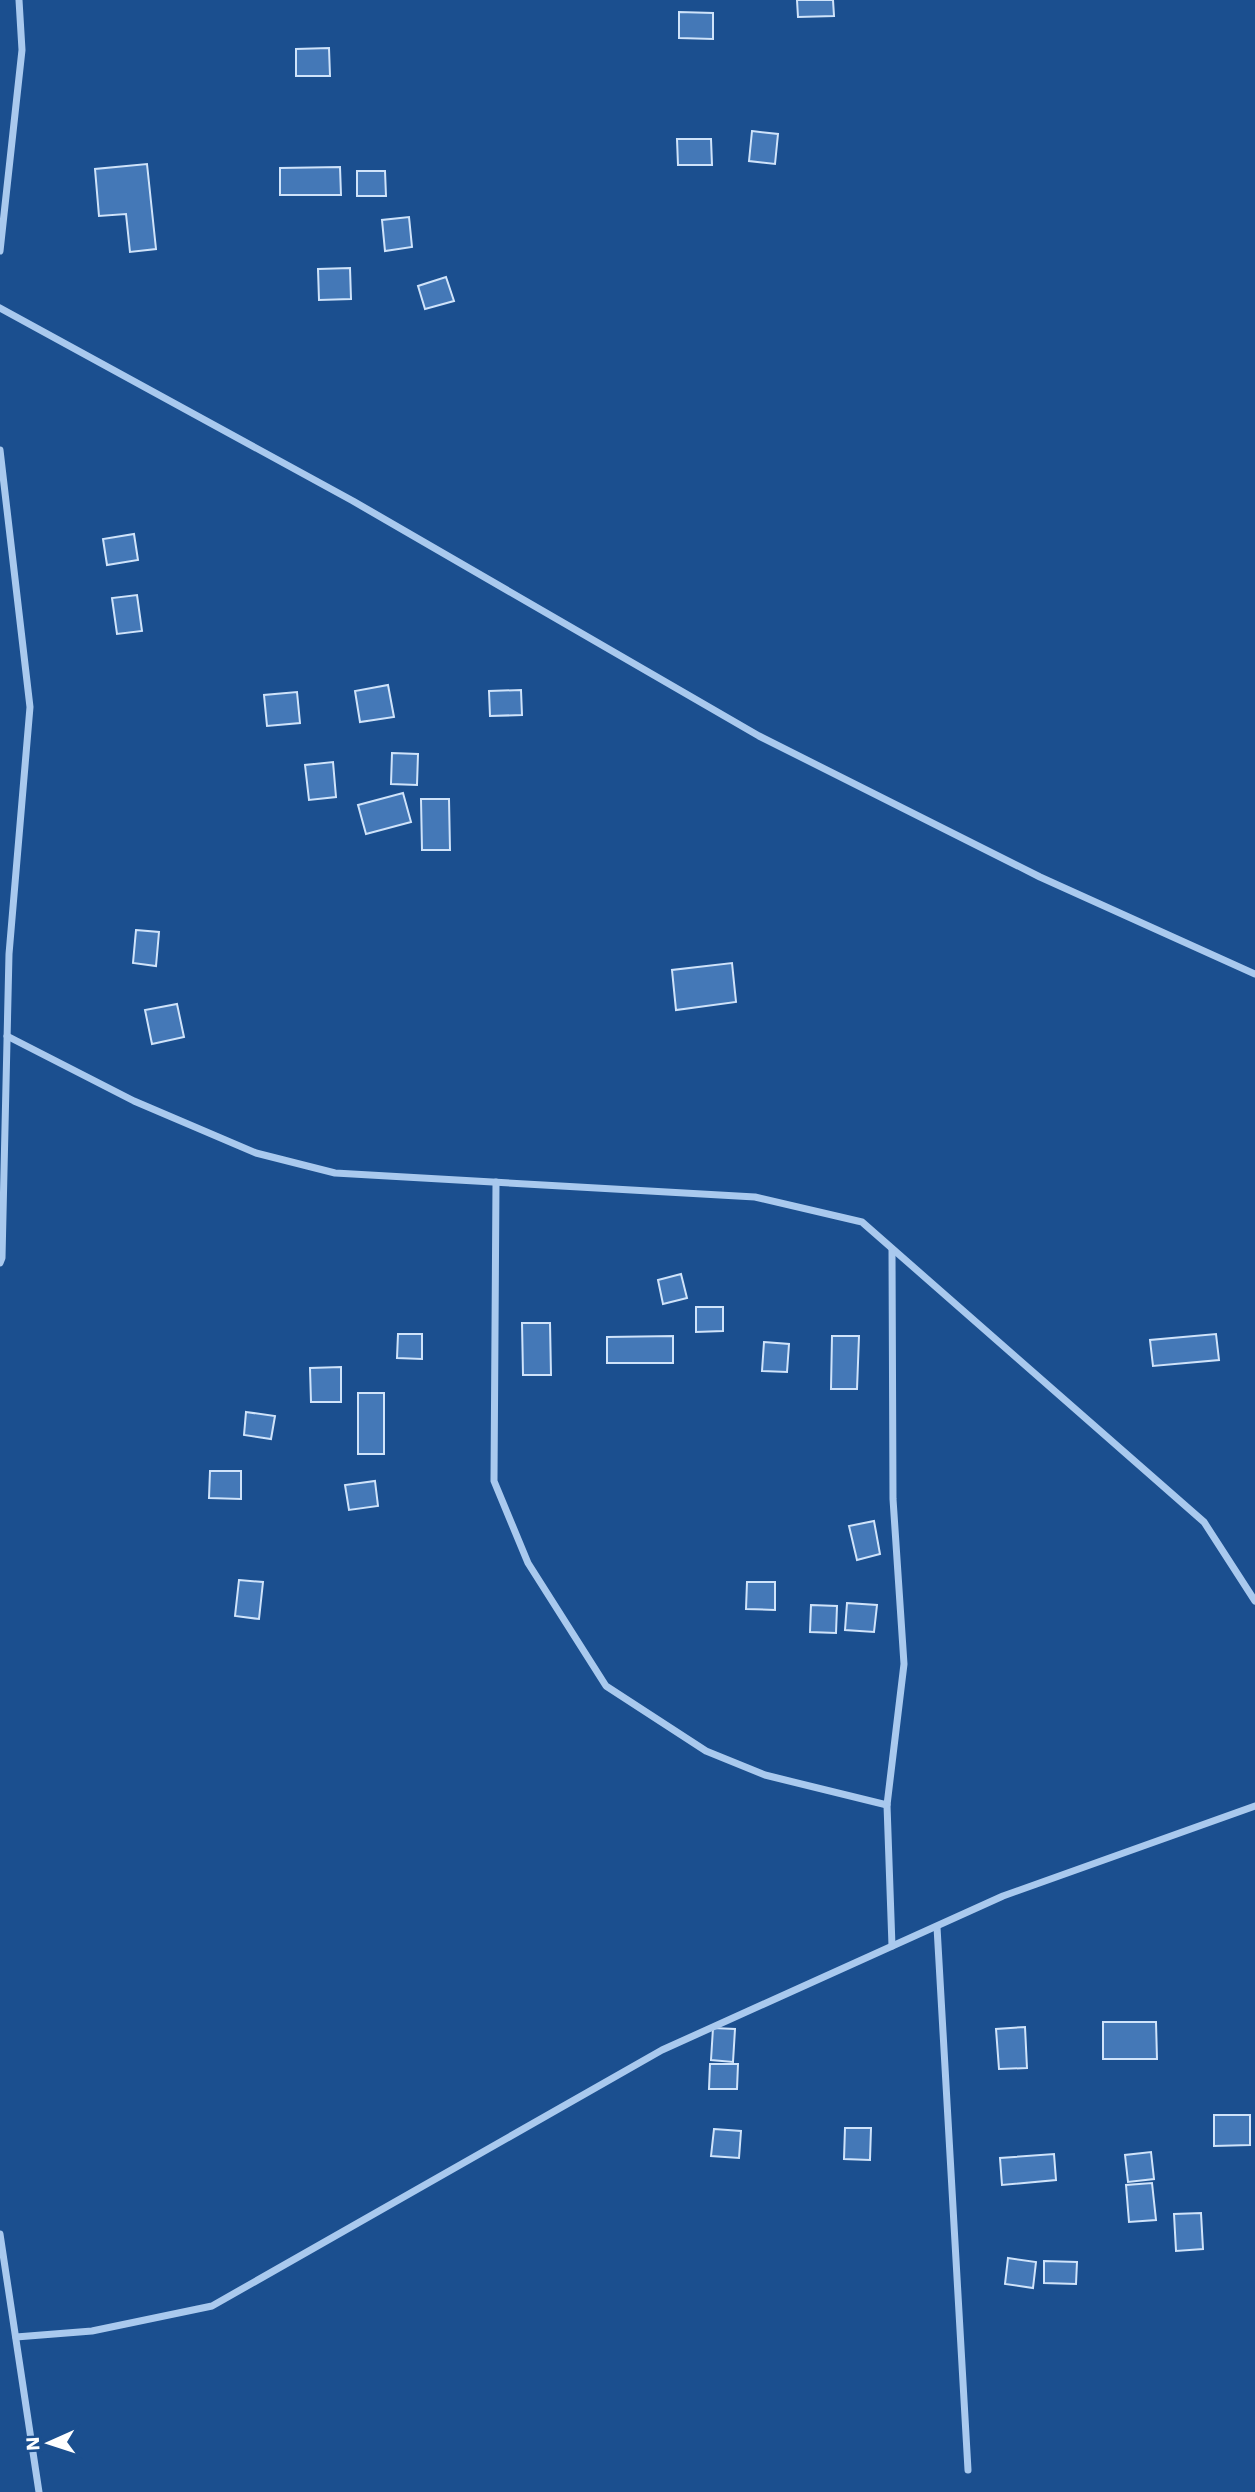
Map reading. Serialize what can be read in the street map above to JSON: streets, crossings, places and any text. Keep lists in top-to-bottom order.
{
  "north": "left"
}
